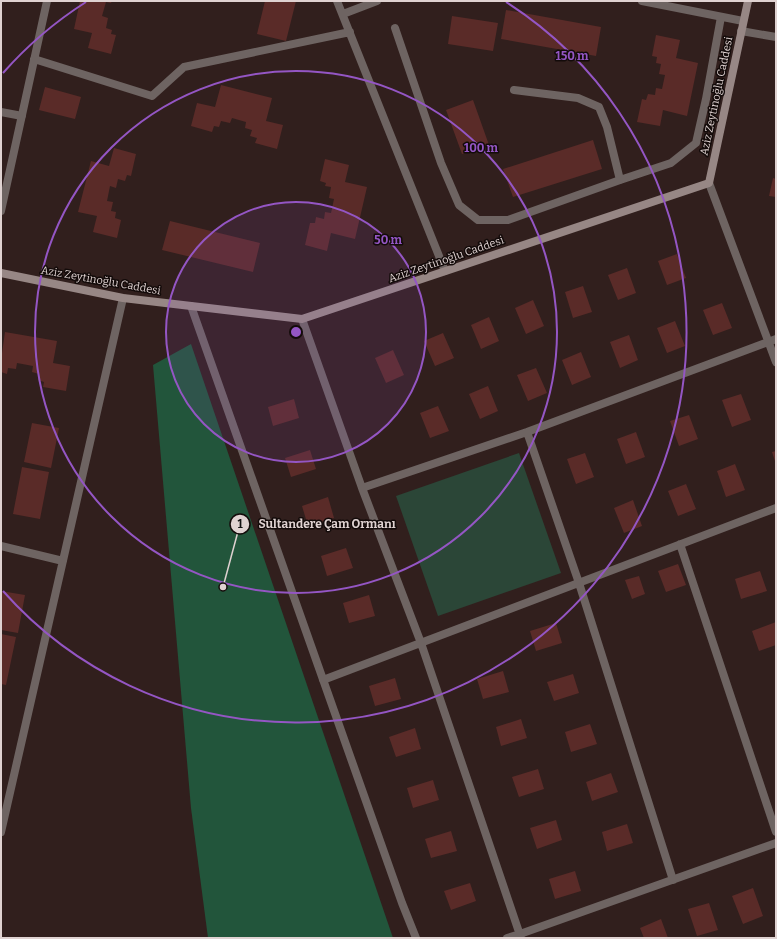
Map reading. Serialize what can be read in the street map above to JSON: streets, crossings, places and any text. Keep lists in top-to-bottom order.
{
  "streets": {
    "main road": ["Aziz Zeytinoğlu Caddesi"]
  },
  "places": ["Sultandere Çam Ormanı"],
  "rings": ["150 m", "100 m", "50 m"]
}
